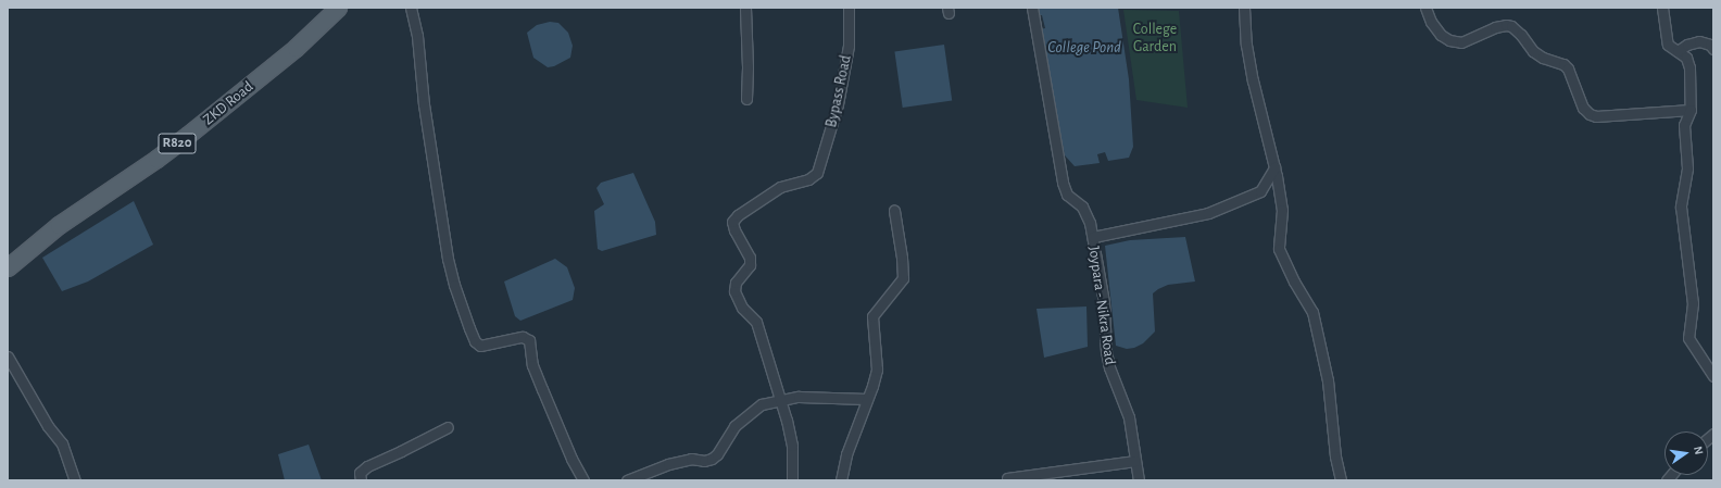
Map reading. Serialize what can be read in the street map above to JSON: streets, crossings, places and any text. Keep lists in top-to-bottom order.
{
  "streets": {
    "main road": ["ZKD Road", "R820"],
    "street": ["Bypass Road", "Joypara - Nikra Road"]
  },
  "water": ["College Pond"],
  "parks": ["College Garden"],
  "north": "right"
}
